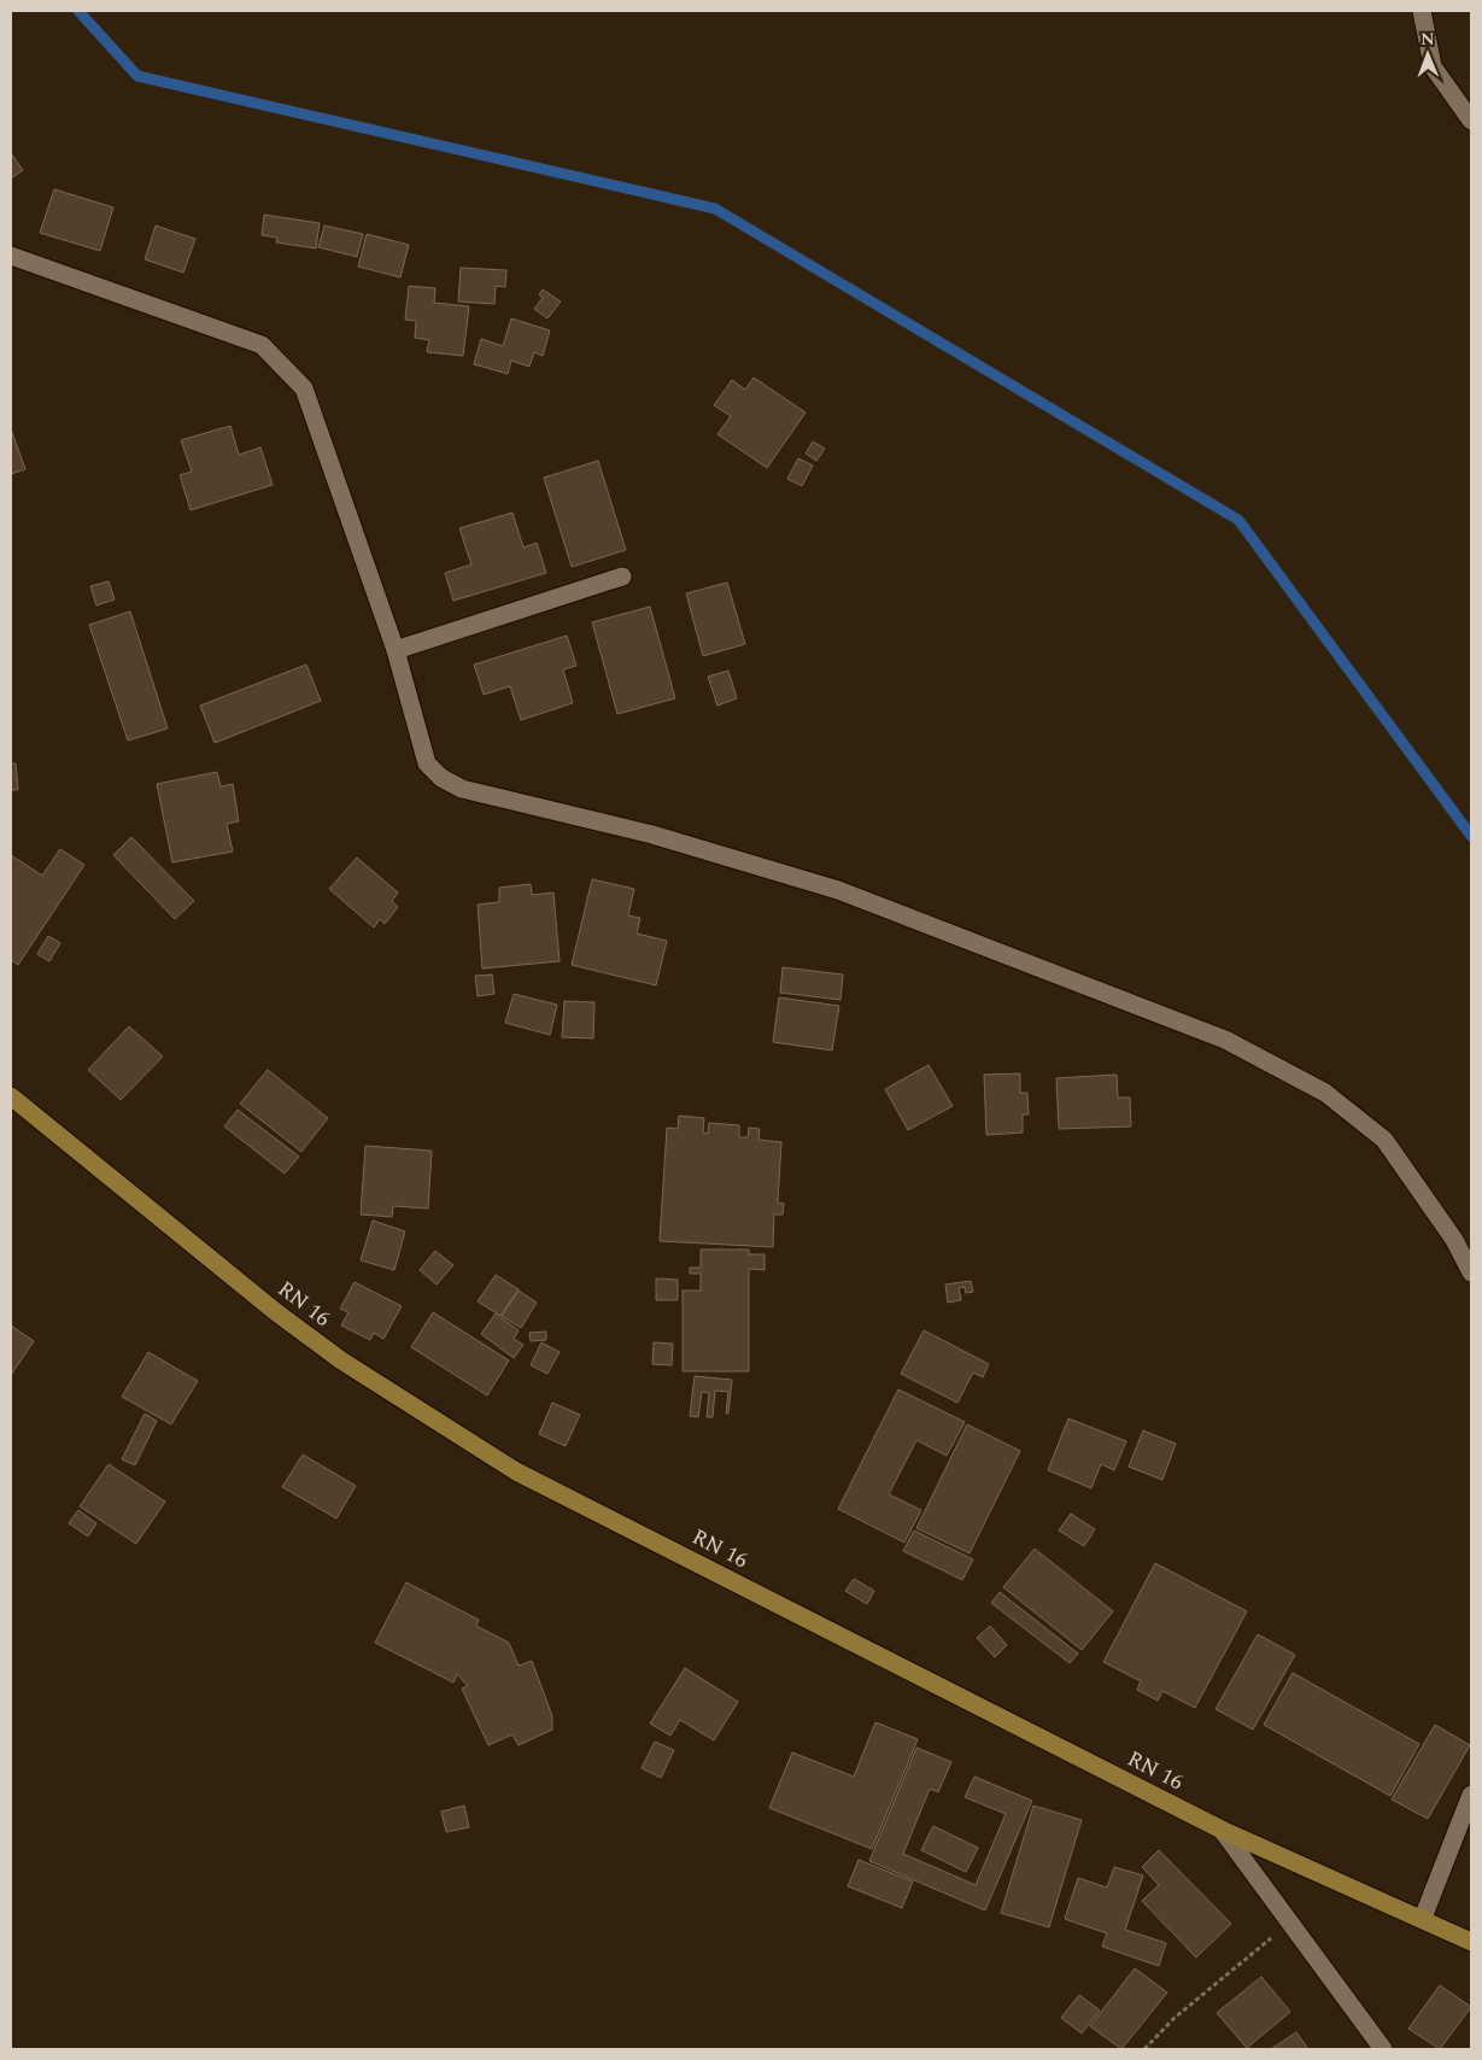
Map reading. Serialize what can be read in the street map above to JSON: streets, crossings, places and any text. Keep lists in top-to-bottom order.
{
  "streets": {
    "main road": ["RN 16"]
  },
  "north": "top"
}
